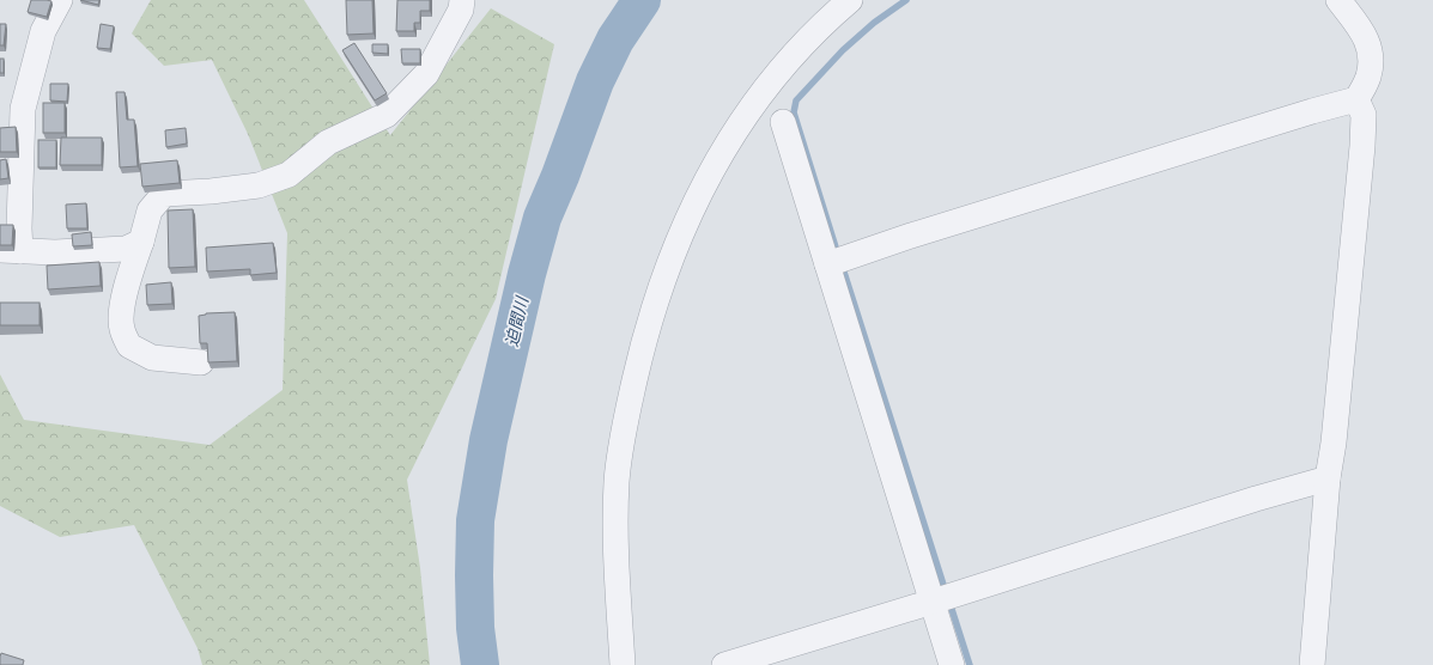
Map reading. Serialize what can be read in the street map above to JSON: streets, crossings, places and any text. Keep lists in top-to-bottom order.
{
  "water": ["迫間川"]
}
